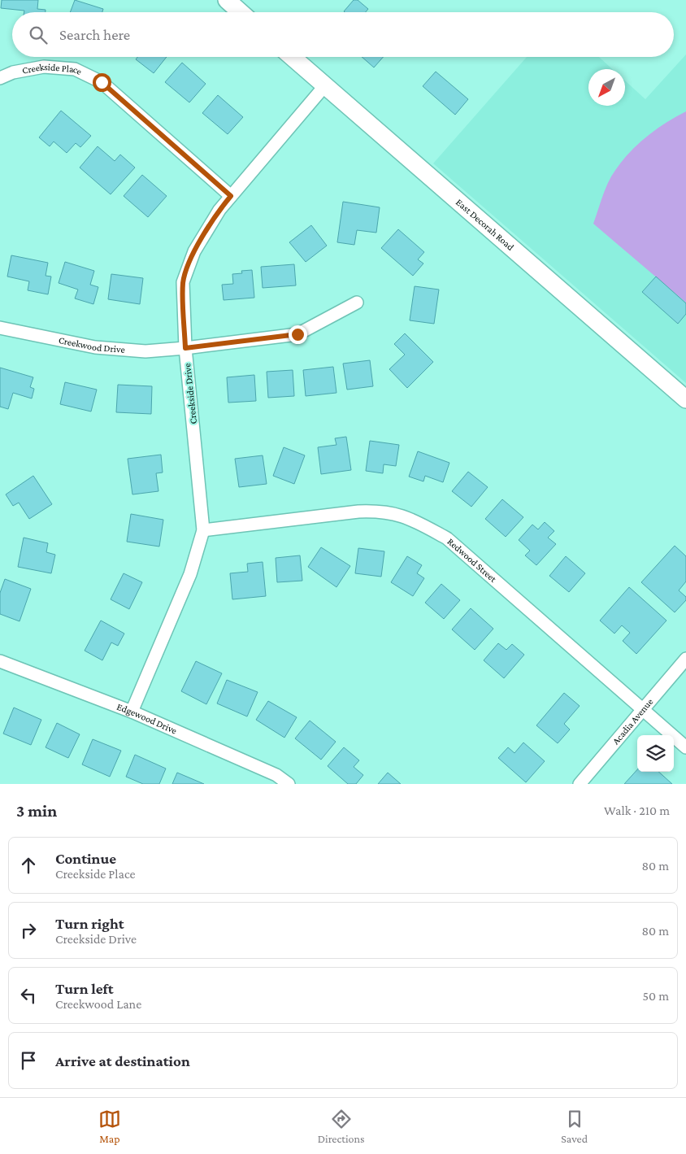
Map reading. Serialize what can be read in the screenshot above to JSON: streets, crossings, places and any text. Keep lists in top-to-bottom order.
{
  "streets": {
    "street": [
      "Creekside Place",
      "East Decorah Road",
      "Creekwood Drive",
      "Creekside Drive",
      "Redwood Street",
      "Edgewood Drive",
      "Acadia Avenue"
    ]
  },
  "crossings": [
    ["Creekside Place", "Creekside Drive"],
    ["East Decorah Road", "Creekside Drive"],
    ["Creekwood Drive", "Creekside Drive"],
    ["Creekside Drive", "Redwood Street"],
    ["Creekside Drive", "Edgewood Drive"],
    ["Redwood Street", "Acadia Avenue"]
  ],
  "north": "bottom left",
  "page": {
    "search": "Search here",
    "heading": ["3 min", "Walk · 210 m"],
    "list": [
      ["Continue", "Creekside Place", "80 m"],
      ["Turn right", "Creekside Drive", "80 m"],
      ["Turn left", "Creekwood Lane", "50 m"],
      "Arrive at destination"
    ],
    "nav": ["Map", "Directions", "Saved"]
  }
}
